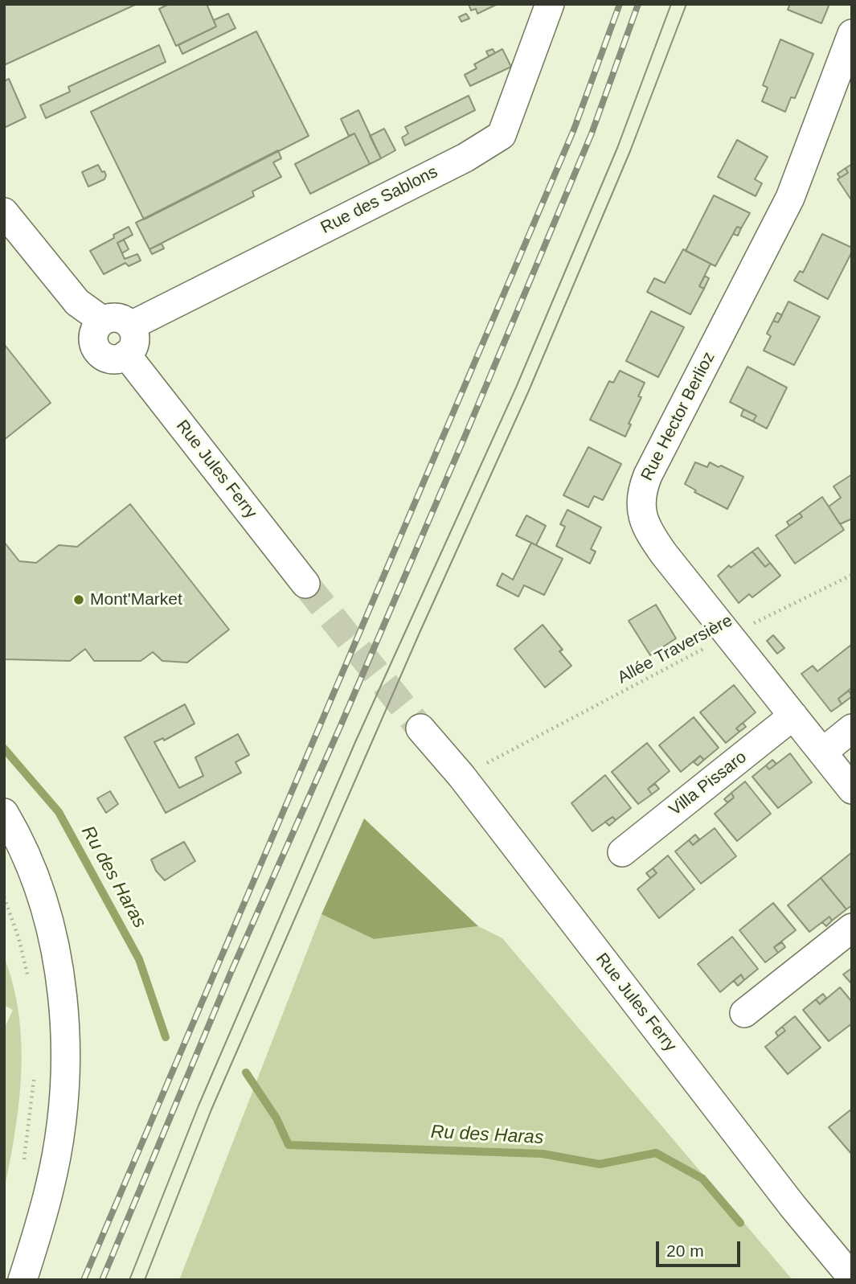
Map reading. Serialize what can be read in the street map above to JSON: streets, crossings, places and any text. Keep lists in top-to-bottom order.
{
  "streets": {
    "street": [
      "Rue des Sablons",
      "Rue Hector Berlioz",
      "Rue Jules Ferry",
      "Villa Pissaro"
    ],
    "path": ["Allée Traversière"]
  },
  "crossings": [
    ["Rue des Sablons", "Rue Jules Ferry"],
    ["Rue Hector Berlioz", "Allée Traversière"],
    ["Rue Hector Berlioz", "Villa Pissaro"]
  ],
  "water": ["Ru des Haras"],
  "places": ["Mont'Market"],
  "scale_bar": "20 m"
}
